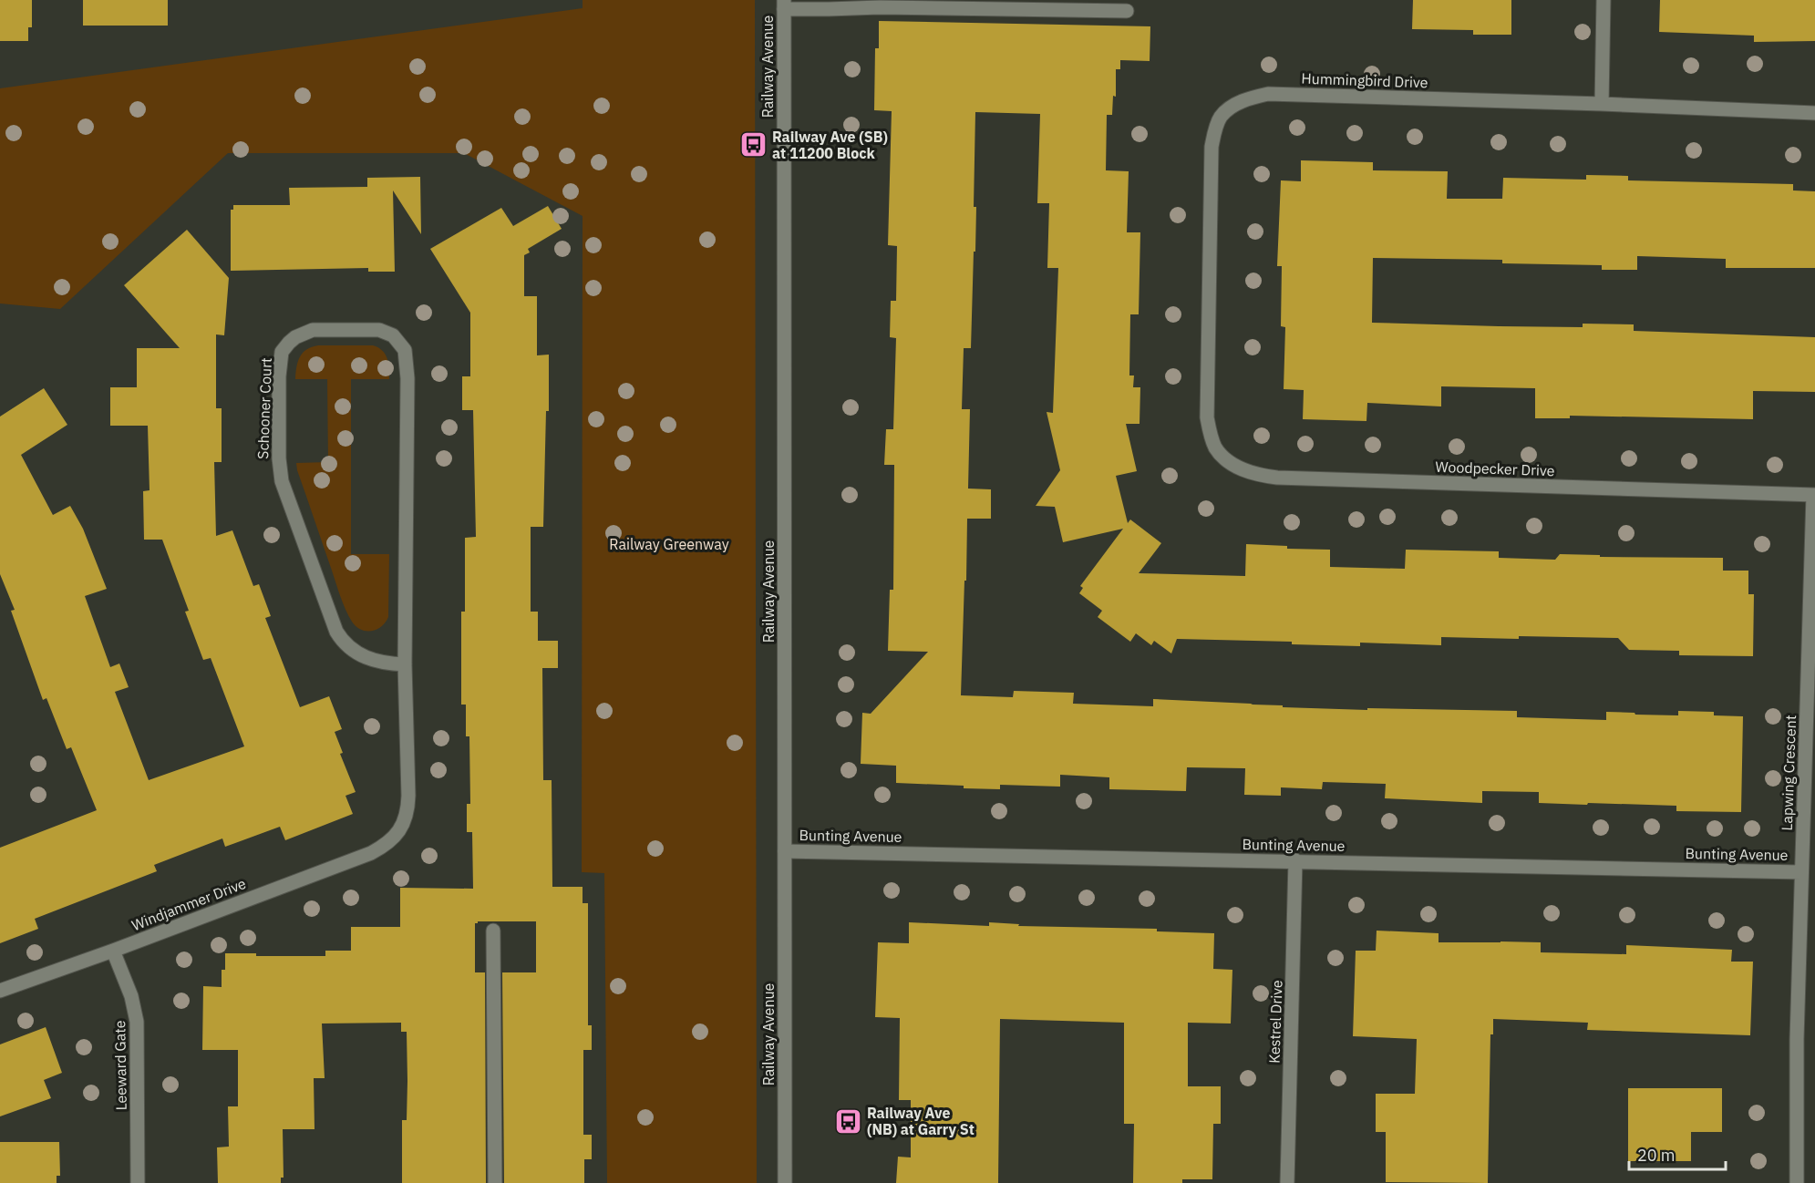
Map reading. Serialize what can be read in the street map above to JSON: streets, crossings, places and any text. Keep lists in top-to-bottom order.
{
  "streets": {
    "street": [
      "Railway Avenue",
      "Hummingbird Drive",
      "Schooner Court",
      "Woodpecker Drive",
      "Lapwing Crescent",
      "Bunting Avenue",
      "Windjammer Drive",
      "Kestrel Drive",
      "Leeward Gate"
    ]
  },
  "crossings": [
    ["Railway Avenue", "Bunting Avenue"],
    ["Hummingbird Drive", "Woodpecker Drive"],
    ["Schooner Court", "Windjammer Drive"],
    ["Woodpecker Drive", "Lapwing Crescent"],
    ["Lapwing Crescent", "Bunting Avenue"],
    ["Bunting Avenue", "Kestrel Drive"],
    ["Windjammer Drive", "Leeward Gate"]
  ],
  "parks": ["Railway Greenway"],
  "places": {
    "bus stop": ["Railway Ave (SB) at 11200 Block", "Railway Ave (NB) at Garry St"]
  },
  "scale_bar": "20 m"
}
